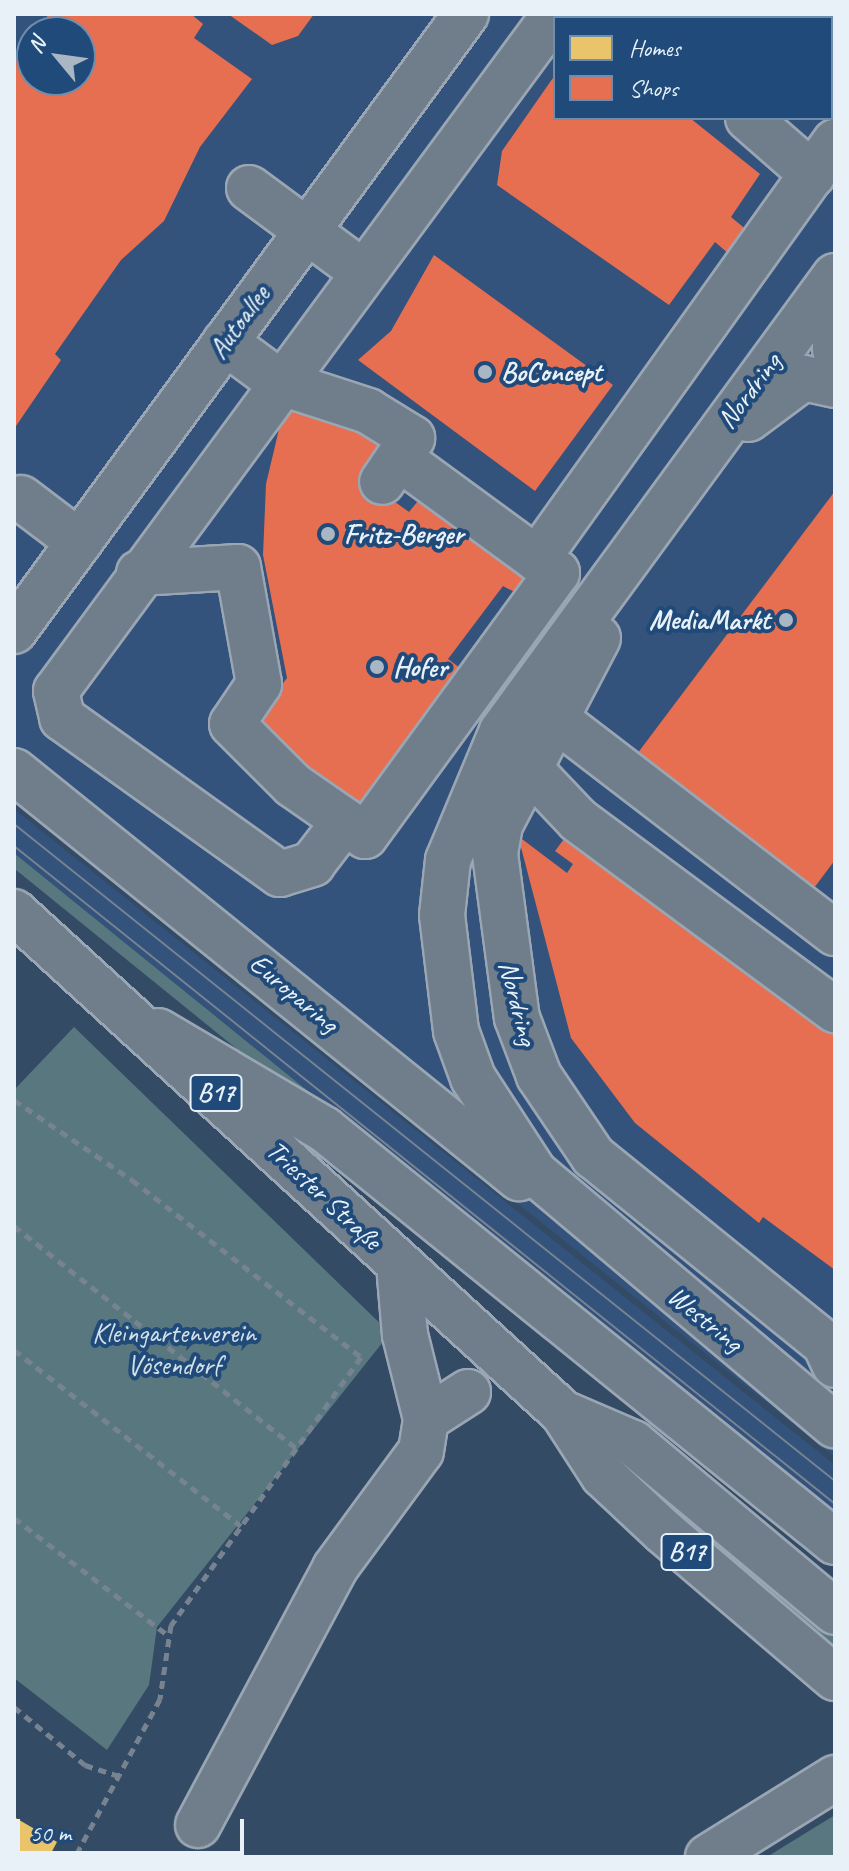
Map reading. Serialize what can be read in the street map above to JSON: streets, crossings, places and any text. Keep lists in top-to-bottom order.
{
  "streets": {
    "street": [
      "Autoallee",
      "Nordring",
      "Europaring",
      "B17",
      "Triester Straße",
      "Westring"
    ]
  },
  "crossings": [
    ["Nordring", "Europaring"],
    ["Nordring", "Westring"],
    ["Europaring", "Westring"]
  ],
  "parks": ["Kleingartenverein Vösendorf"],
  "places": [
    "BoConcept",
    "Fritz-Berger",
    "MediaMarkt",
    "Hofer"
  ],
  "legend": ["Homes", "Shops"],
  "scale_bar": "50 m",
  "north": "top left"
}
